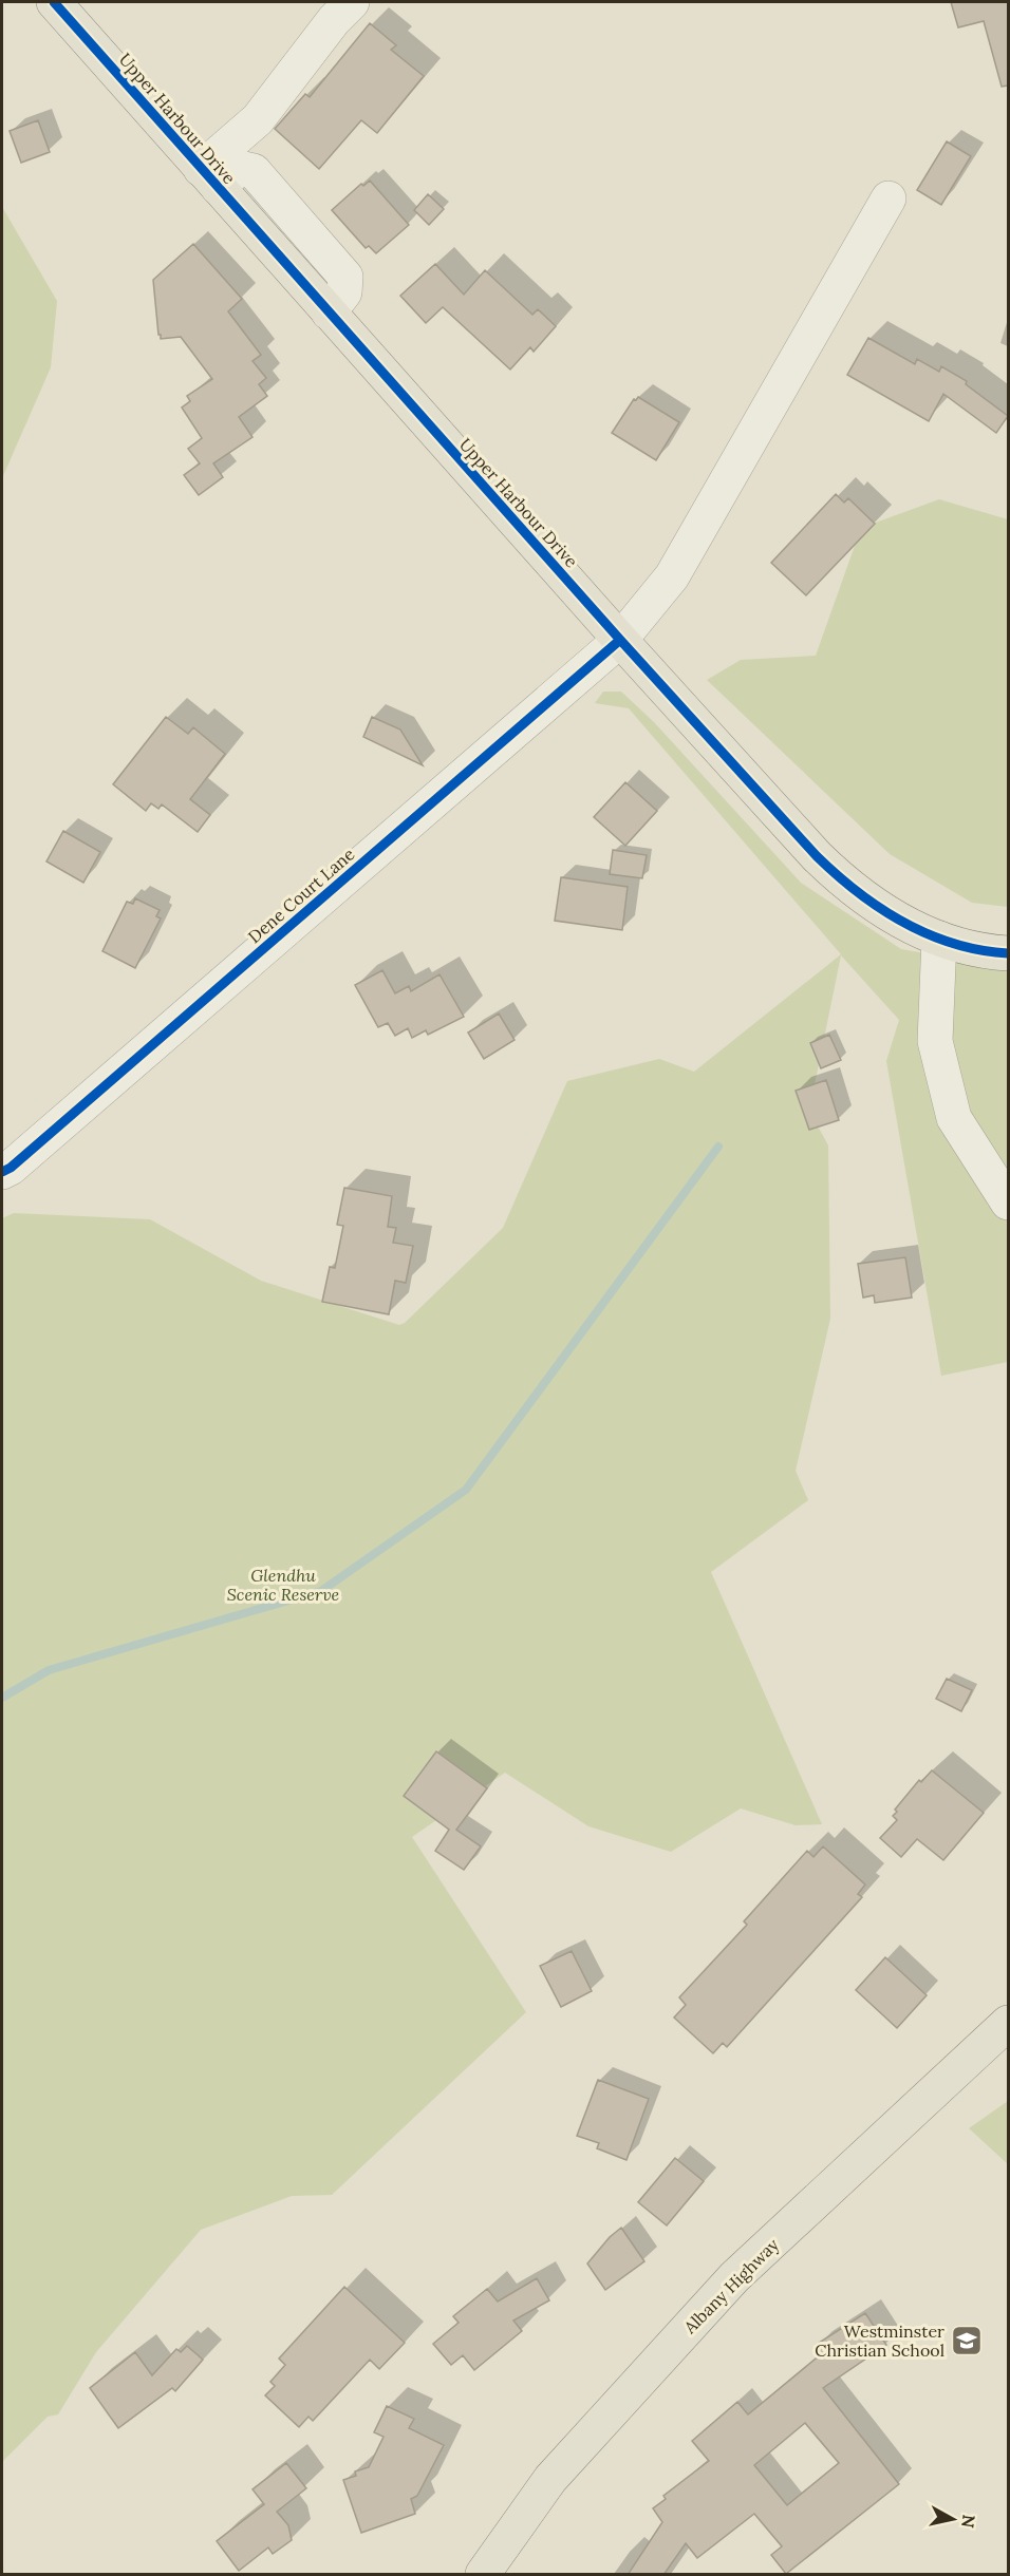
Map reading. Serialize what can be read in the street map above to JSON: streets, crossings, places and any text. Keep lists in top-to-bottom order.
{
  "streets": {
    "main road": ["Upper Harbour Drive", "Albany Highway"],
    "street": ["Dene Court Lane"]
  },
  "crossings": [
    ["Upper Harbour Drive", "Dene Court Lane"]
  ],
  "parks": ["Glendhu Scenic Reserve"],
  "places": {
    "school or university": ["Westminster Christian School"]
  },
  "north": "right"
}
